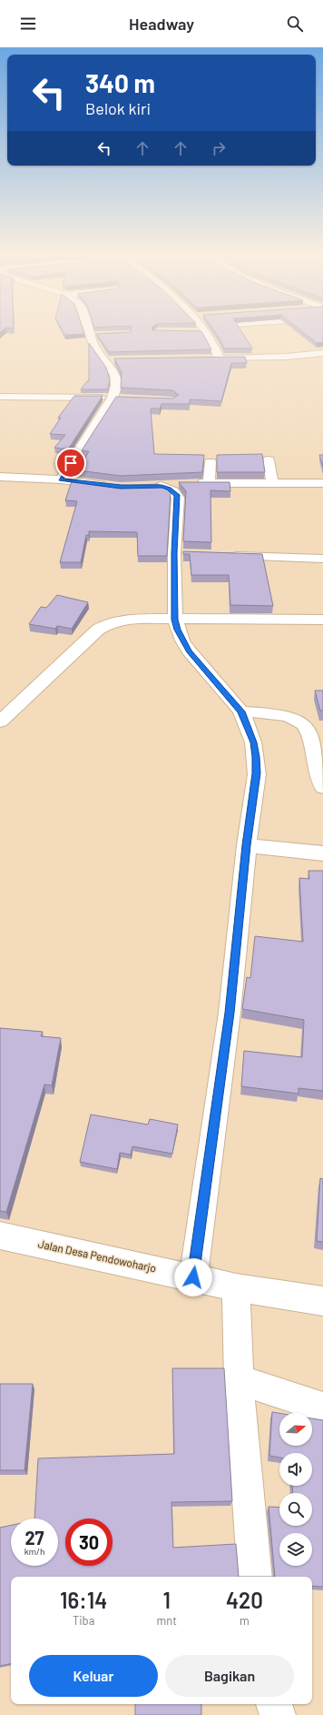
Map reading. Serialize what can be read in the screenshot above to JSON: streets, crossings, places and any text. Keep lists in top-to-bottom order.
{
  "streets": {
    "street": ["Jalan Desa Pendowoharjo"]
  },
  "north": "right",
  "page": {
    "header": "Headway",
    "turn": ["340 m", "Belok kiri"],
    "speed": "27 km/h",
    "limit": "30",
    "eta": [
      "16:14",
      "Tiba",
      "1",
      "mnt",
      "420",
      "m"
    ],
    "buttons": ["Keluar", "Bagikan"]
  }
}
